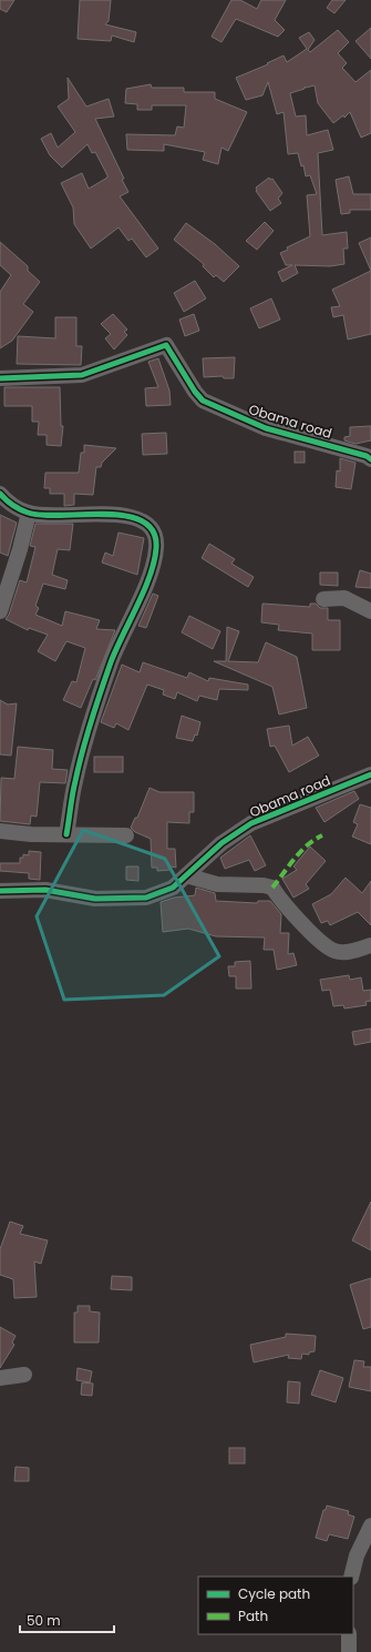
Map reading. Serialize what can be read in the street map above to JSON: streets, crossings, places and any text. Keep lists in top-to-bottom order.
{
  "streets": {
    "street": ["Obama road"]
  },
  "legend": ["Cycle path", "Path"],
  "scale_bar": "50 m"
}
